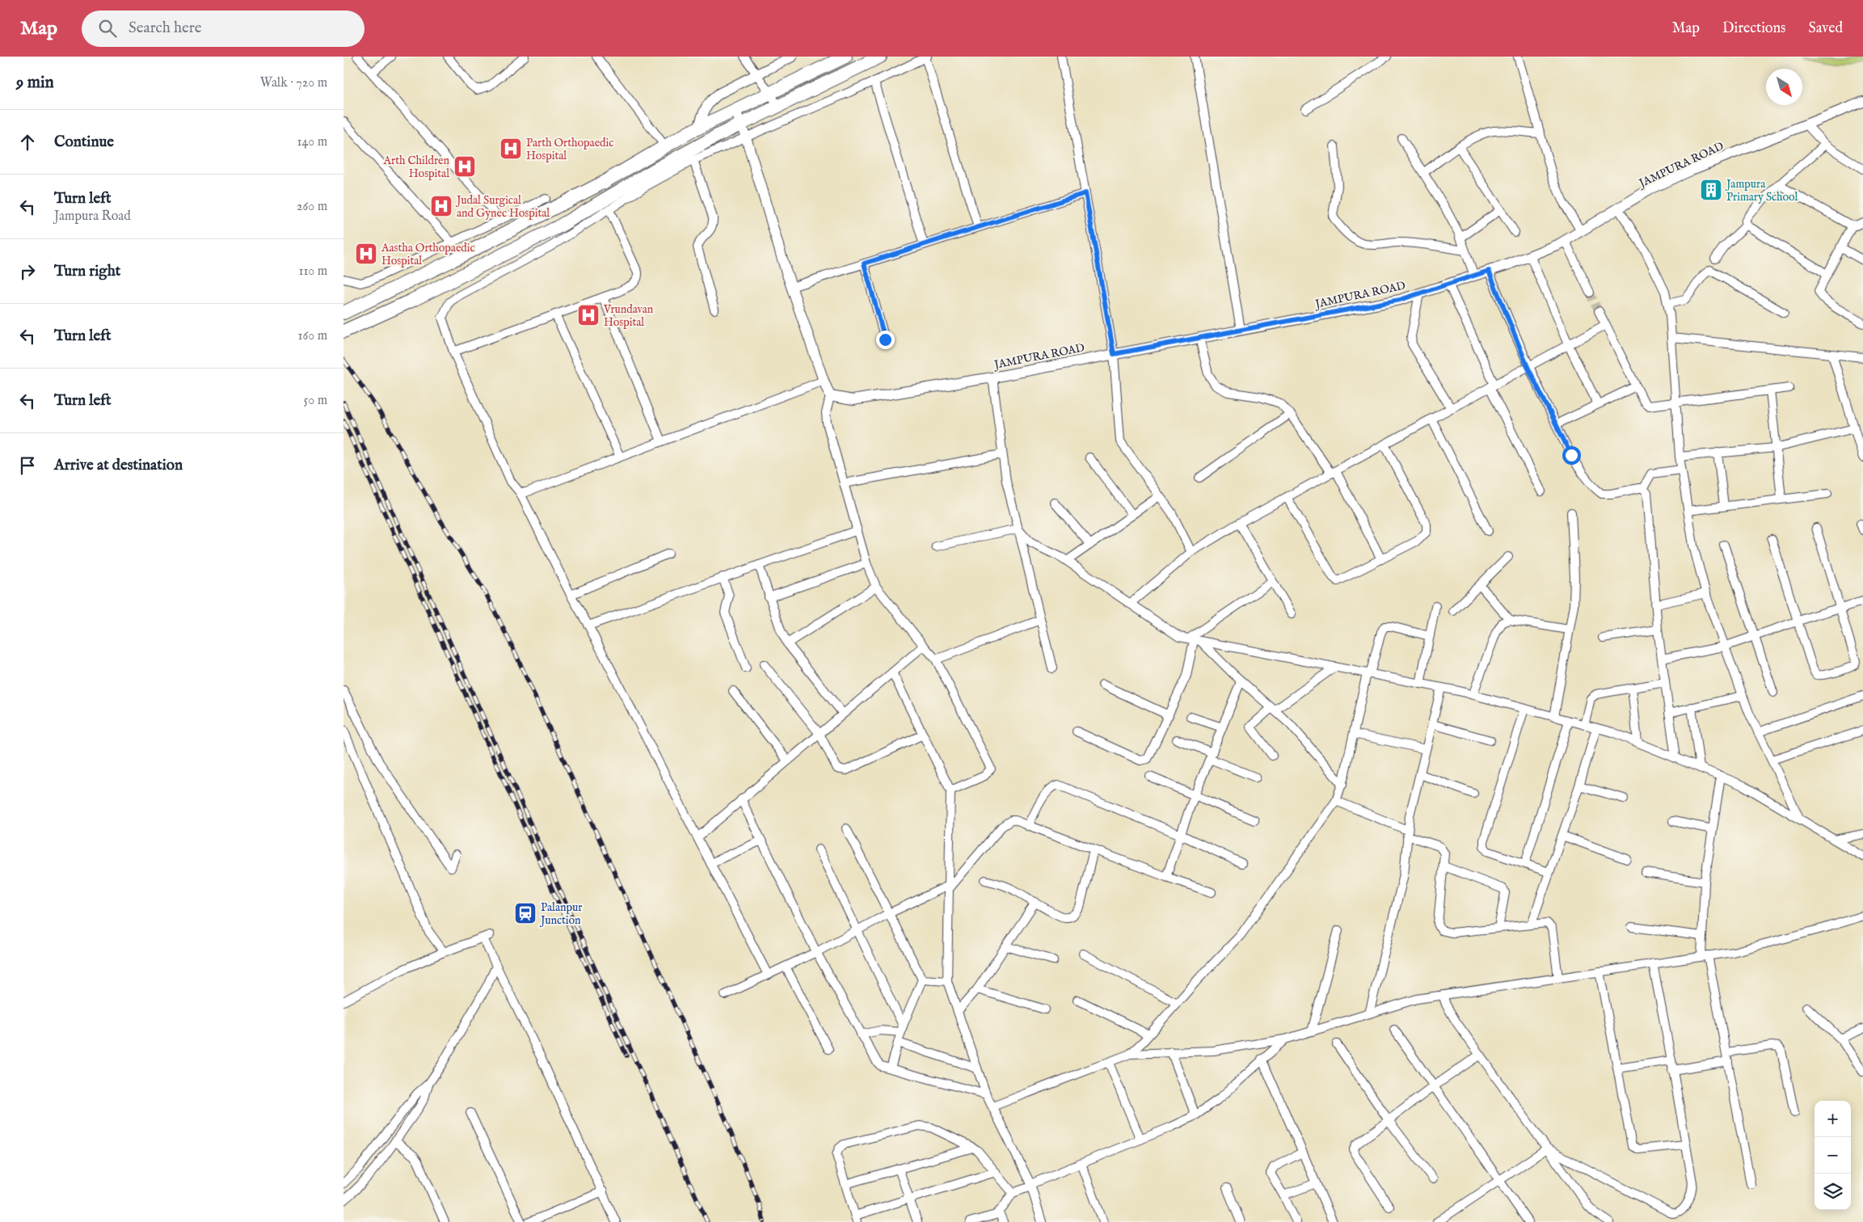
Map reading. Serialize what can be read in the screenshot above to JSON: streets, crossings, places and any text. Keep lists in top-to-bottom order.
{
  "streets": {
    "street": ["JAMPURA ROAD"]
  },
  "places": {
    "hospital": [
      "Parth Orthopaedic Hospital",
      "Arth Children Hospital",
      "Judal Surgical and Gynec Hospital",
      "Aastha Orthopaedic Hospital",
      "Vrundavan Hospital"
    ],
    "building": ["Jampura Primary School"],
    "station": ["Palanpur Junction"]
  },
  "north": "bottom right",
  "page": {
    "header": "Map",
    "search": "Search here",
    "nav": ["Map", "Directions", "Saved"],
    "heading": ["9 min", "Walk · 720 m"],
    "list": [
      ["Continue", "140 m"],
      ["Turn left", "Jampura Road", "260 m"],
      ["Turn right", "110 m"],
      ["Turn left", "160 m"],
      ["Turn left", "50 m"],
      "Arrive at destination"
    ],
    "map_buttons": ["+", "−"]
  }
}
